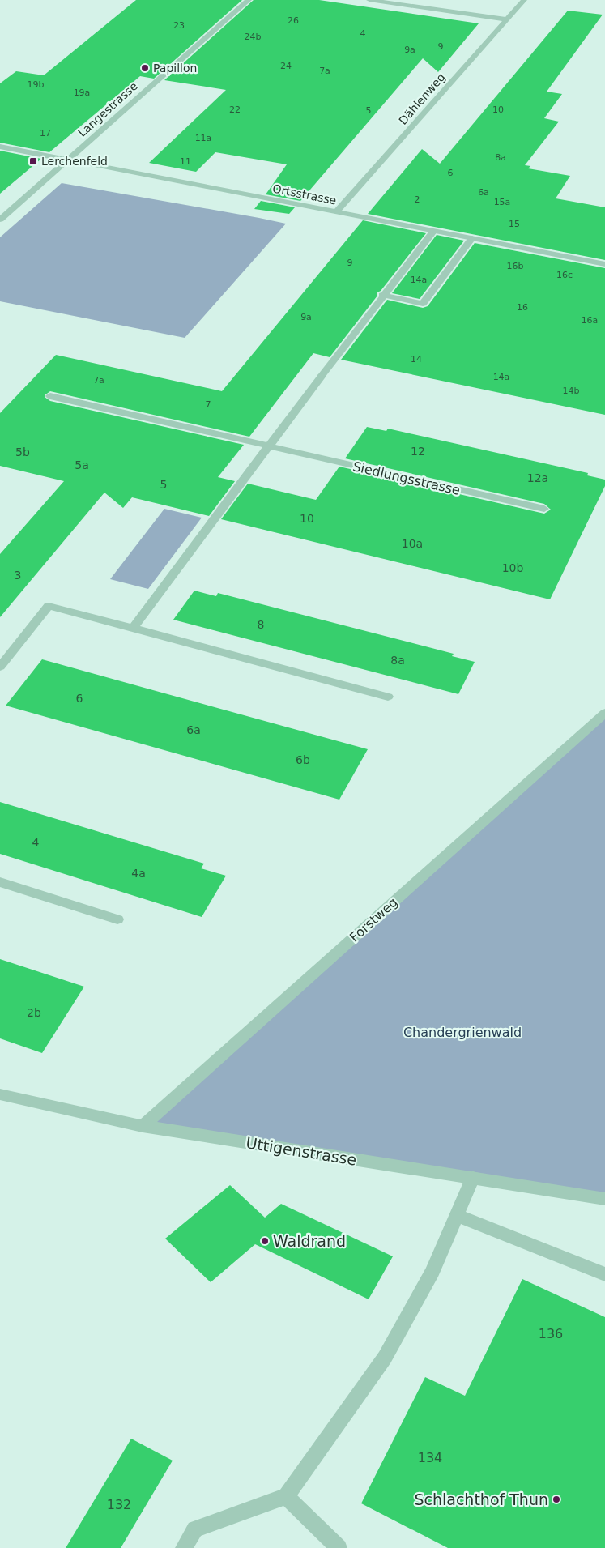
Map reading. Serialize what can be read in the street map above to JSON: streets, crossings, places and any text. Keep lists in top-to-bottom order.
{
  "streets": {
    "street": [
      "Dählenweg",
      "Langestrasse",
      "Ortsstrasse",
      "Siedlungsstrasse",
      "Forstweg",
      "Uttigenstrasse"
    ]
  },
  "crossings": [
    ["Dählenweg", "Ortsstrasse"],
    ["Langestrasse", "Ortsstrasse"],
    ["Forstweg", "Uttigenstrasse"]
  ],
  "parks": ["Chandergrienwald"],
  "places": {
    "other": ["Papillon", "Waldrand", "Schlachthof Thun"],
    "transit": ["Lerchenfeld"]
  },
  "house_numbers": [
    "26",
    "23",
    "4",
    "24b",
    "9",
    "9a",
    "24",
    "7a",
    "19b",
    "19a",
    "22",
    "10",
    "5",
    "17",
    "11a",
    "8a",
    "11",
    "6",
    "6a",
    "2",
    "15a",
    "15",
    "9",
    "16b",
    "16c",
    "14a",
    "16",
    "9a",
    "16a",
    "14",
    "14a",
    "7a",
    "14b",
    "7",
    "12",
    "5b",
    "5a",
    "12a",
    "5",
    "10",
    "10a",
    "10b",
    "3",
    "8",
    "8a",
    "6",
    "6a",
    "6b",
    "4",
    "4a",
    "2b",
    "136",
    "134",
    "132"
  ]
}
